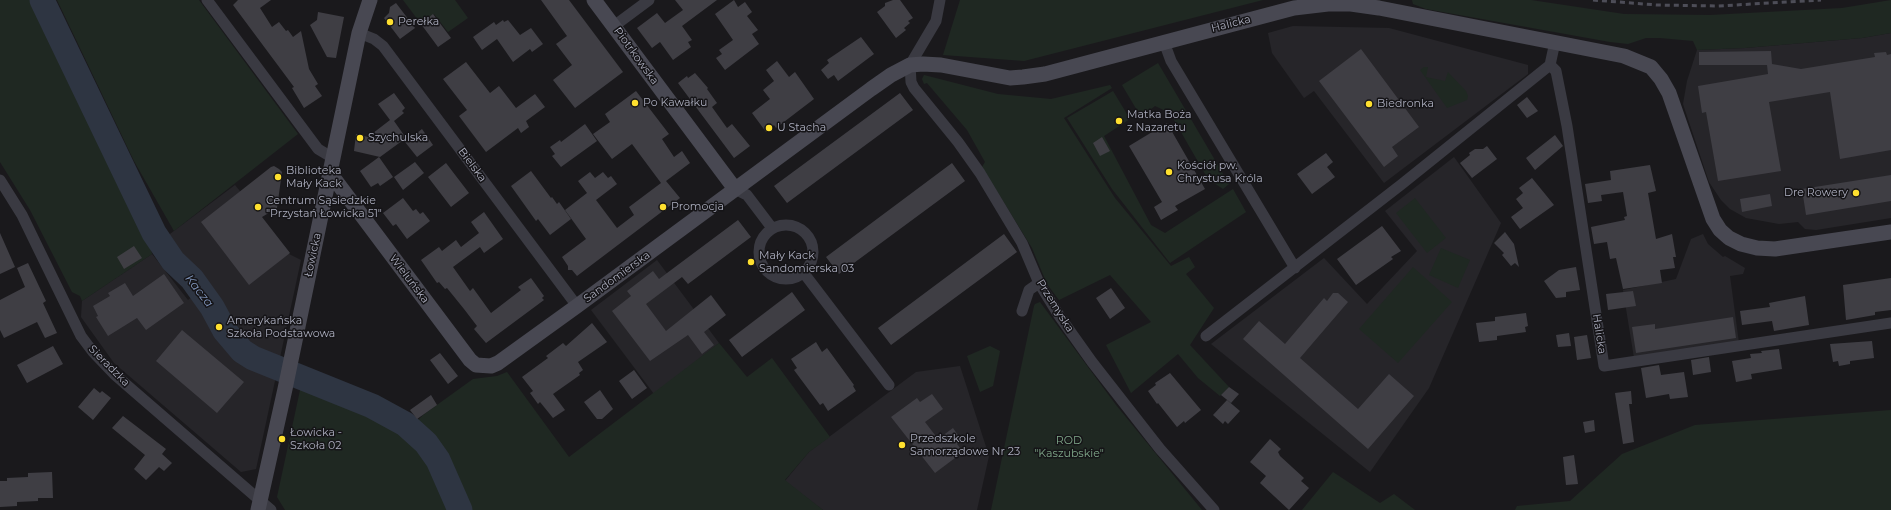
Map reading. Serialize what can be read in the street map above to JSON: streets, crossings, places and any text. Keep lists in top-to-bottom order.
{
  "streets": {
    "street": [
      "Halicka",
      "Piotrkowska",
      "Bielska",
      "Łowicka",
      "Sandomierska",
      "Wieluńska",
      "Przemyska",
      "Sieradzka"
    ]
  },
  "crossings": [
    ["Halicka", "Sandomierska"],
    ["Halicka", "Przemyska"],
    ["Piotrkowska", "Sandomierska"],
    ["Bielska", "Łowicka"],
    ["Bielska", "Sandomierska"],
    ["Łowicka", "Wieluńska"],
    ["Łowicka", "Sieradzka"],
    ["Sandomierska", "Wieluńska"],
    ["Sandomierska", "Przemyska"]
  ],
  "water": ["Kacza"],
  "parks": ["ROD \"Kaszubskie\""],
  "places": [
    "Perełka",
    "Po Kawałku",
    "Biedronka",
    "Matka Boża z Nazaretu",
    "U Stacha",
    "Szychulska",
    "Kościół pw. Chrystusa Króla",
    "Biblioteka Mały Kack",
    "Dre Rowery",
    "Centrum Sąsiedzkie \"Przystań Łowicka 51\"",
    "Promocja",
    "Mały Kack Sandomierska 03",
    "Amerykańska Szkoła Podstawowa",
    "Łowicka - Szkoła 02",
    "Przedszkole Samorządowe Nr 23"
  ]
}
